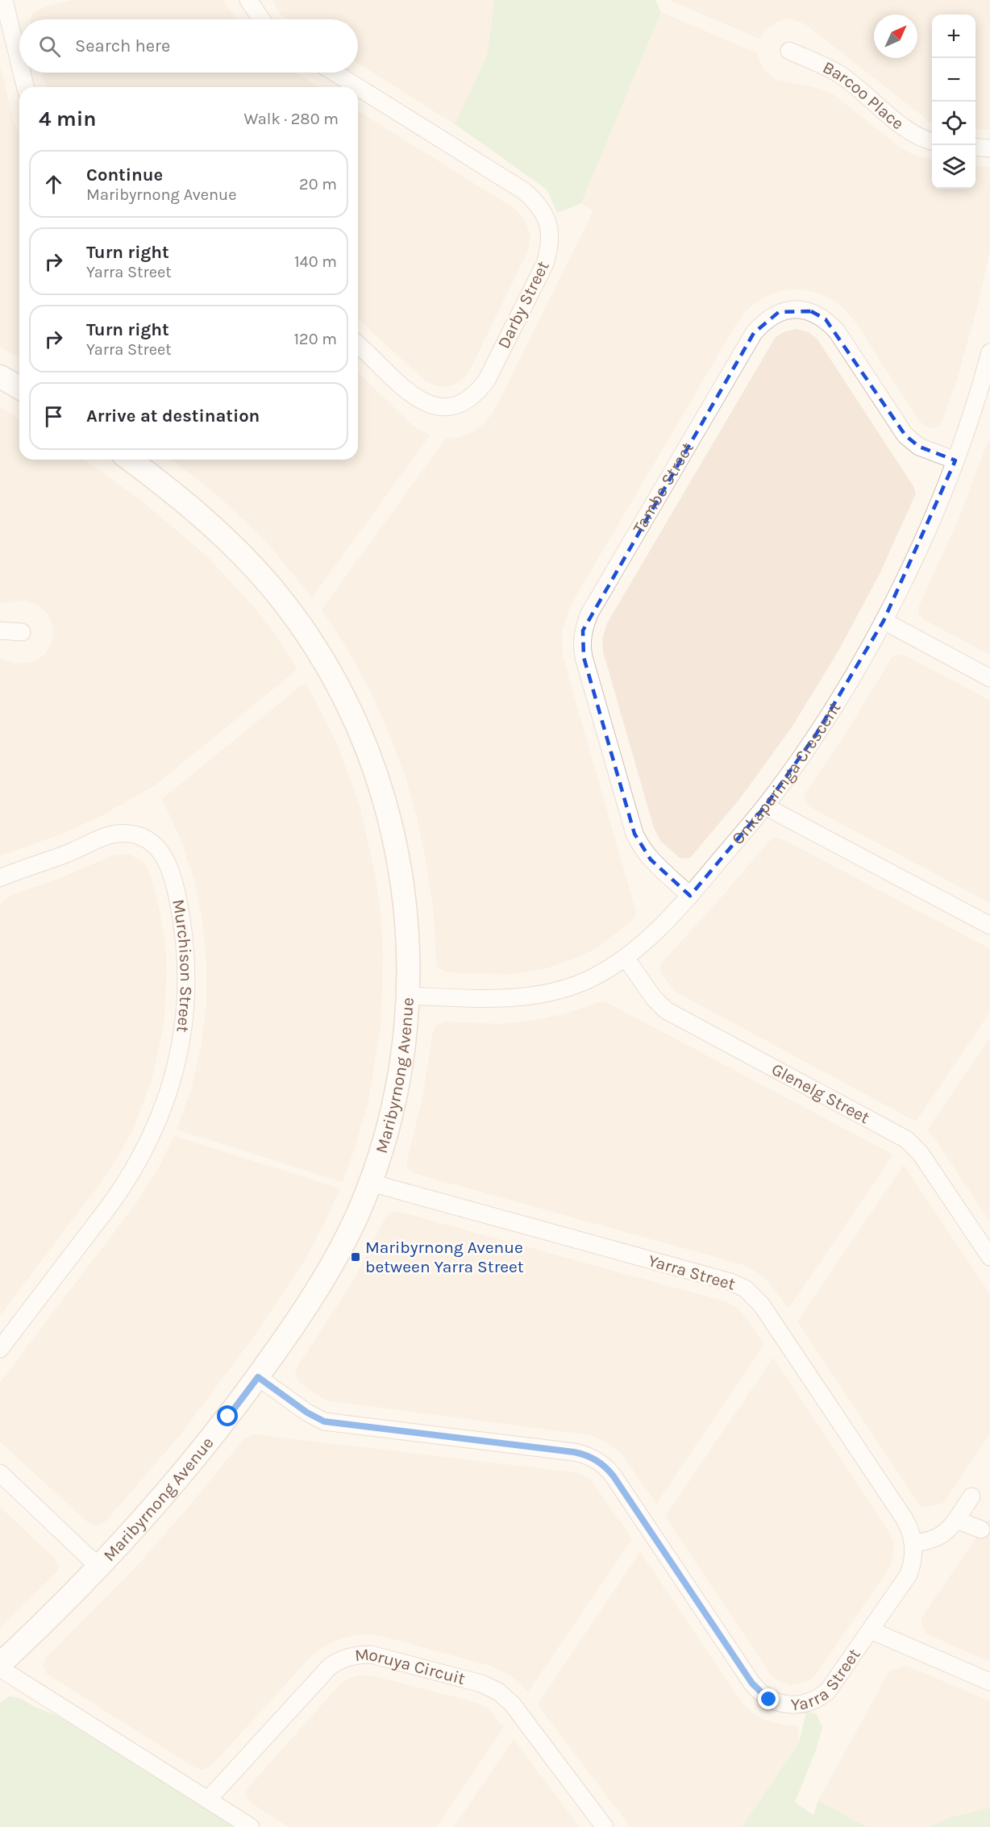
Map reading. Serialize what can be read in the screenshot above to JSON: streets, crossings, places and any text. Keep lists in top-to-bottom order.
{
  "streets": {
    "street": [
      "Barcoo Place",
      "Darby Street",
      "Tambo Street",
      "Onkaparinga Crescent",
      "Murchison Street",
      "Maribyrnong Avenue",
      "Glenelg Street",
      "Yarra Street",
      "Moruya Circuit"
    ]
  },
  "crossings": [
    ["Tambo Street", "Onkaparinga Crescent"],
    ["Onkaparinga Crescent", "Maribyrnong Avenue"],
    ["Onkaparinga Crescent", "Glenelg Street"],
    ["Maribyrnong Avenue", "Yarra Street"]
  ],
  "places": {
    "transit": ["Maribyrnong Avenue between Yarra Street"]
  },
  "north": "top right",
  "page": {
    "map_buttons": ["+", "−"],
    "search": "Search here",
    "heading": ["4 min", "Walk · 280 m"],
    "list": [
      ["Continue", "Maribyrnong Avenue", "20 m"],
      ["Turn right", "Yarra Street", "140 m"],
      ["Turn right", "Yarra Street", "120 m"],
      "Arrive at destination"
    ]
  }
}
